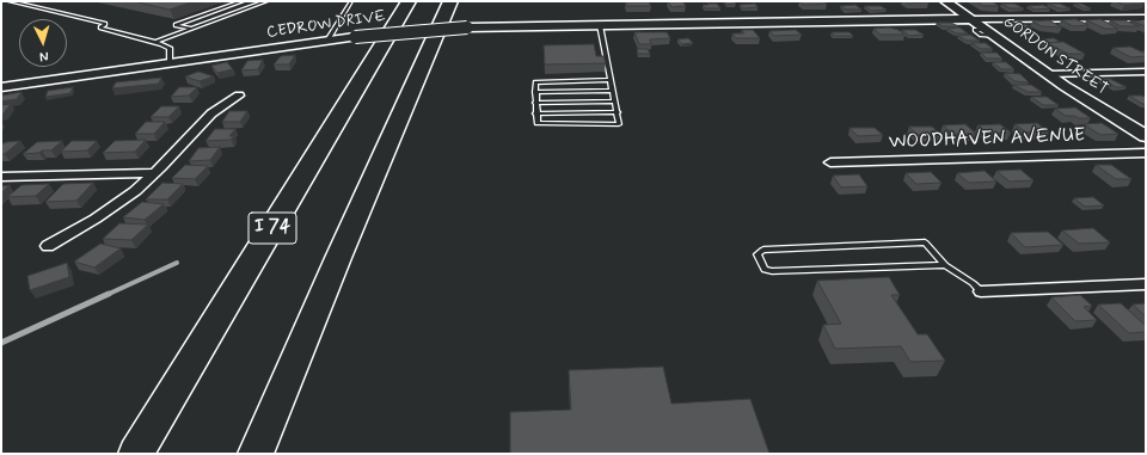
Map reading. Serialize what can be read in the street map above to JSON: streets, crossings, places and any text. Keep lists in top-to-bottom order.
{
  "streets": {
    "highway": ["I 74"],
    "street": ["CEDROW DRIVE", "GORDON STREET", "WOODHAVEN AVENUE"]
  },
  "crossings": [
    ["CEDROW DRIVE", "GORDON STREET"]
  ],
  "north": "bottom"
}
